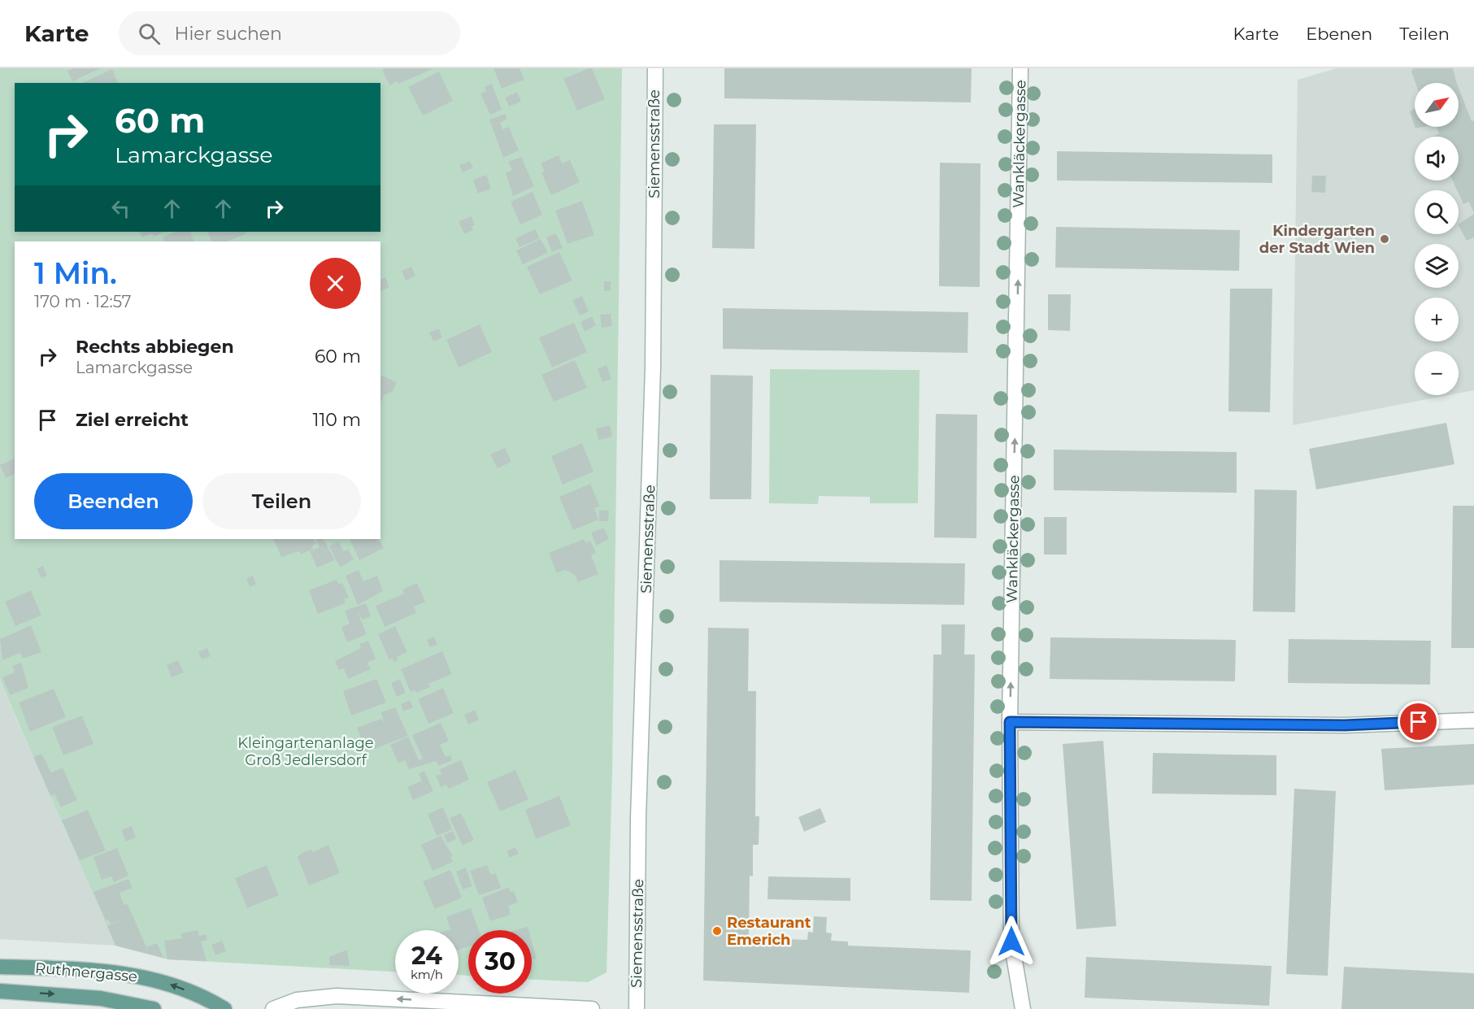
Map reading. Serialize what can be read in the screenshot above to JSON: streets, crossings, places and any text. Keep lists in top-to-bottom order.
{
  "streets": {
    "main road": ["Ruthnergasse"],
    "street": ["Siemensstraße", "Wankläckergasse"]
  },
  "one_way": ["Wankläckergasse"],
  "parks": ["Kleingartenanlage Groß Jedlersdorf"],
  "places": ["Kindergarten der Stadt Wien", "Restaurant Emerich"],
  "north": "top right",
  "page": {
    "header": "Karte",
    "search": "Hier suchen",
    "nav": ["Karte", "Ebenen", "Teilen"],
    "map_buttons": ["+", "−"],
    "turn": ["60 m", "Lamarckgasse"],
    "heading": ["1 Min.", "170 m · 12:57"],
    "list": [
      {
        "name": "Rechts abbiegen",
        "note": "Lamarckgasse",
        "value": "60 m"
      },
      {
        "name": "Ziel erreicht",
        "value": "110 m"
      }
    ],
    "buttons": ["Beenden", "Teilen"],
    "speed": "24 km/h",
    "limit": "30"
  }
}
